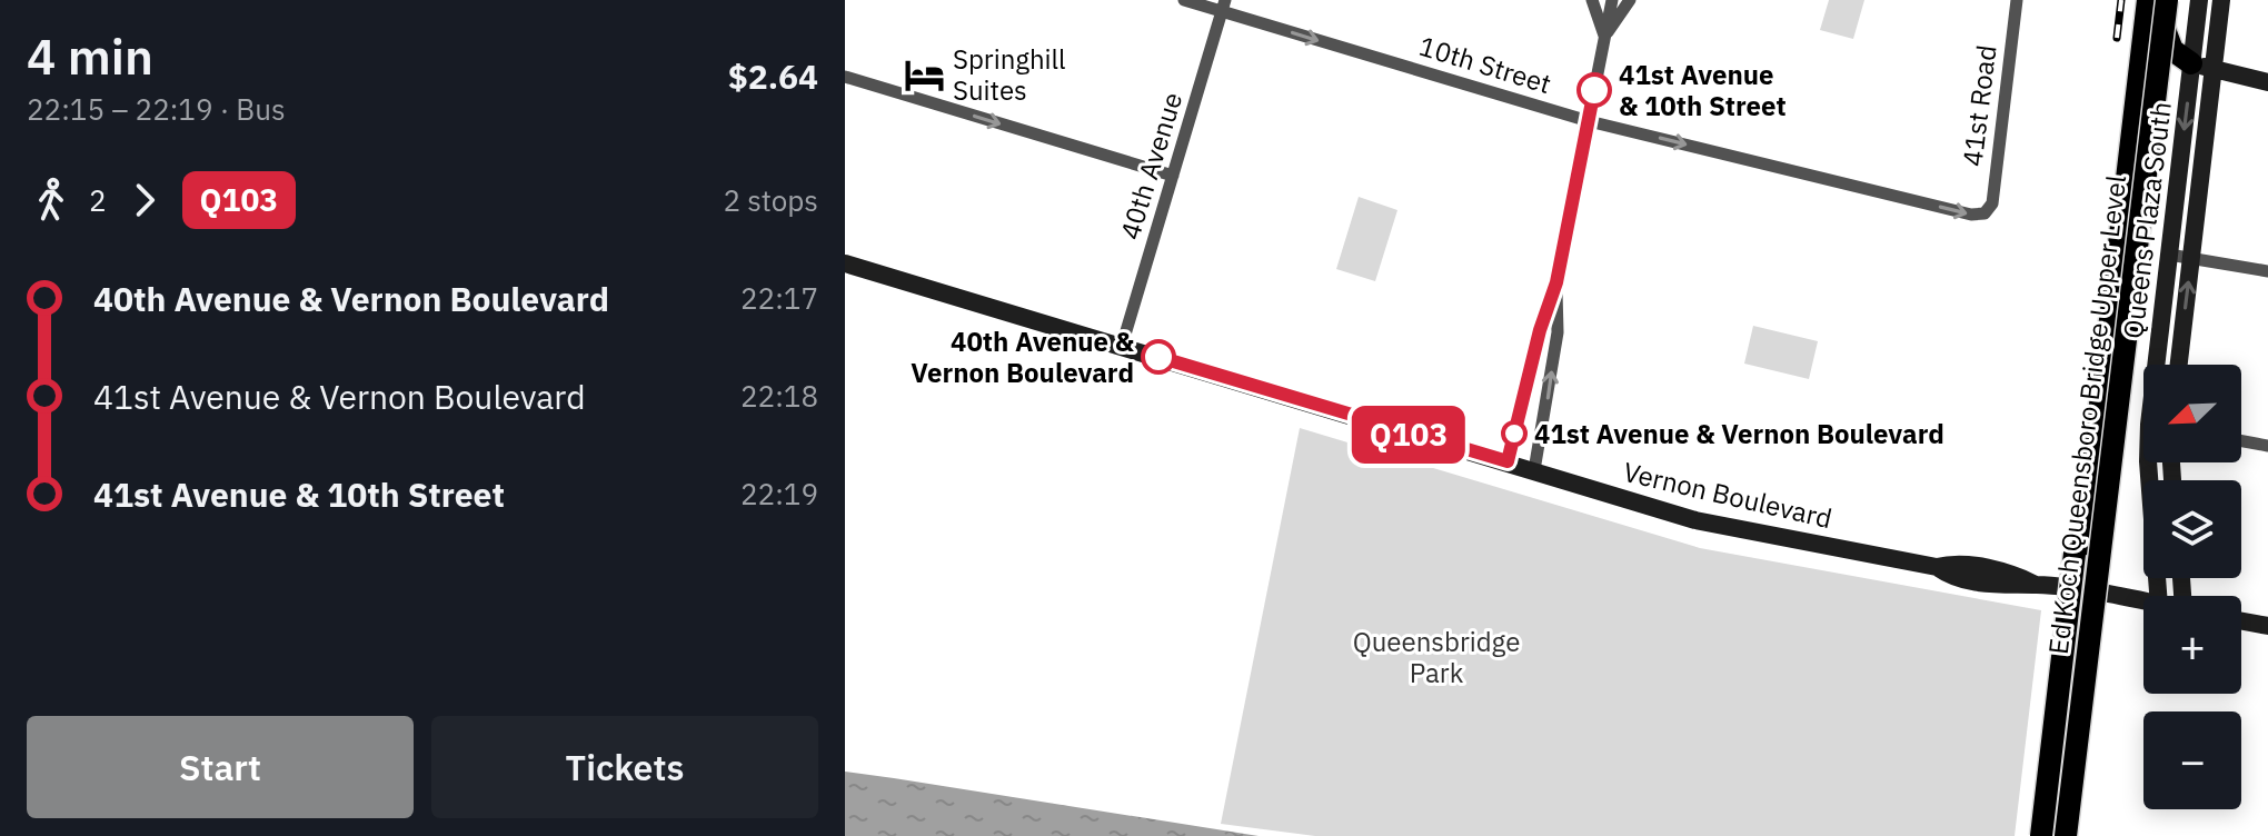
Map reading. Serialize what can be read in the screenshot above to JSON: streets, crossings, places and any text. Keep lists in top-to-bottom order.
{
  "streets": {
    "highway": ["Ed Koch Queensboro Bridge Upper Level"],
    "main road": ["Queens Plaza South", "Vernon Boulevard"],
    "street": ["10th Street", "41st Road", "40th Avenue"]
  },
  "crossings": [
    ["10th Street", "41st Road"],
    ["10th Street", "40th Avenue"],
    ["40th Avenue", "Vernon Boulevard"]
  ],
  "one_way": ["10th Street"],
  "parks": ["Queensbridge Park"],
  "places": {
    "hotel": ["Springhill Suites"],
    "other": ["41st Avenue & 10th Street", "40th Avenue & Vernon Boulevard", "41st Avenue & Vernon Boulevard"]
  },
  "lines": ["bus line Q103"],
  "north": "bottom left",
  "page": {
    "heading": ["4 min", "22:15 – 22:19 · Bus", "$2.64"],
    "on_map": "Q103",
    "legs": ["2", "Q103", "2 stops"],
    "list": [
      {
        "name": "40th Avenue & Vernon Boulevard",
        "value": "22:17"
      },
      {
        "name": "41st Avenue & Vernon Boulevard",
        "value": "22:18"
      },
      {
        "name": "41st Avenue & 10th Street",
        "value": "22:19"
      }
    ],
    "map_buttons": ["+", "−"],
    "buttons": ["Start", "Tickets"]
  }
}
